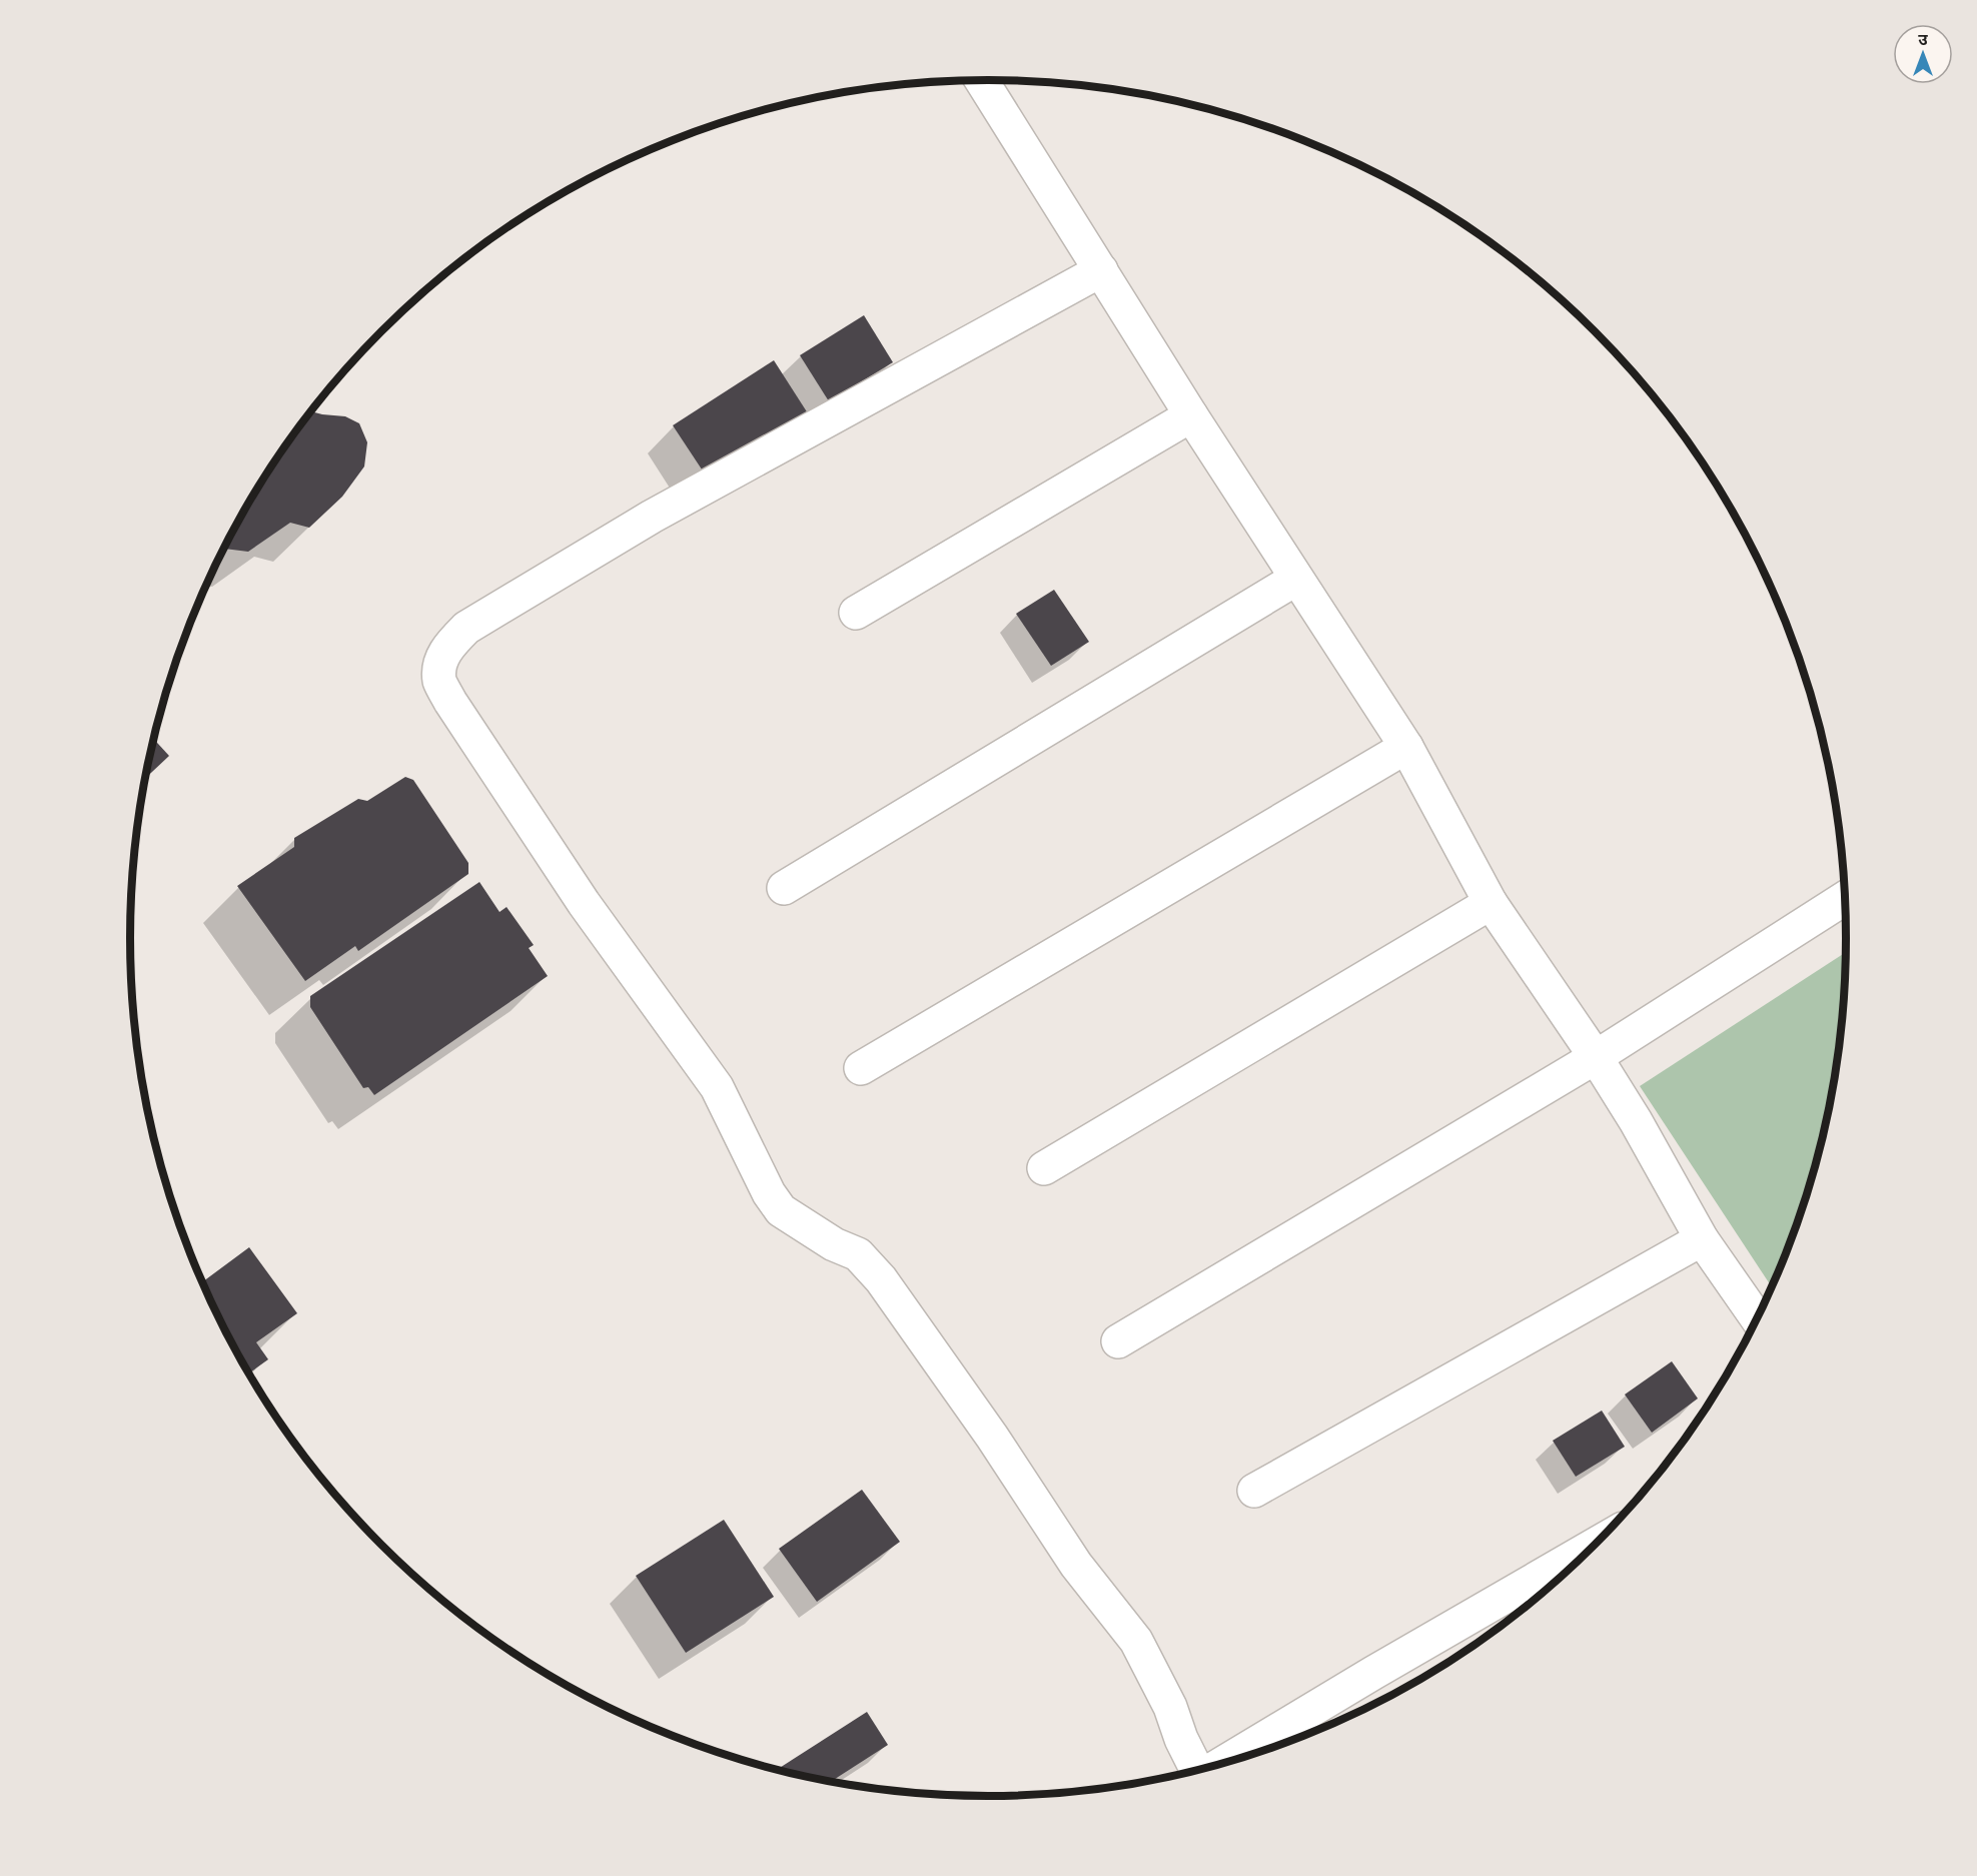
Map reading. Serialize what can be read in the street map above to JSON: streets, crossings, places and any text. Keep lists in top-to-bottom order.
{
  "north": "top"
}
